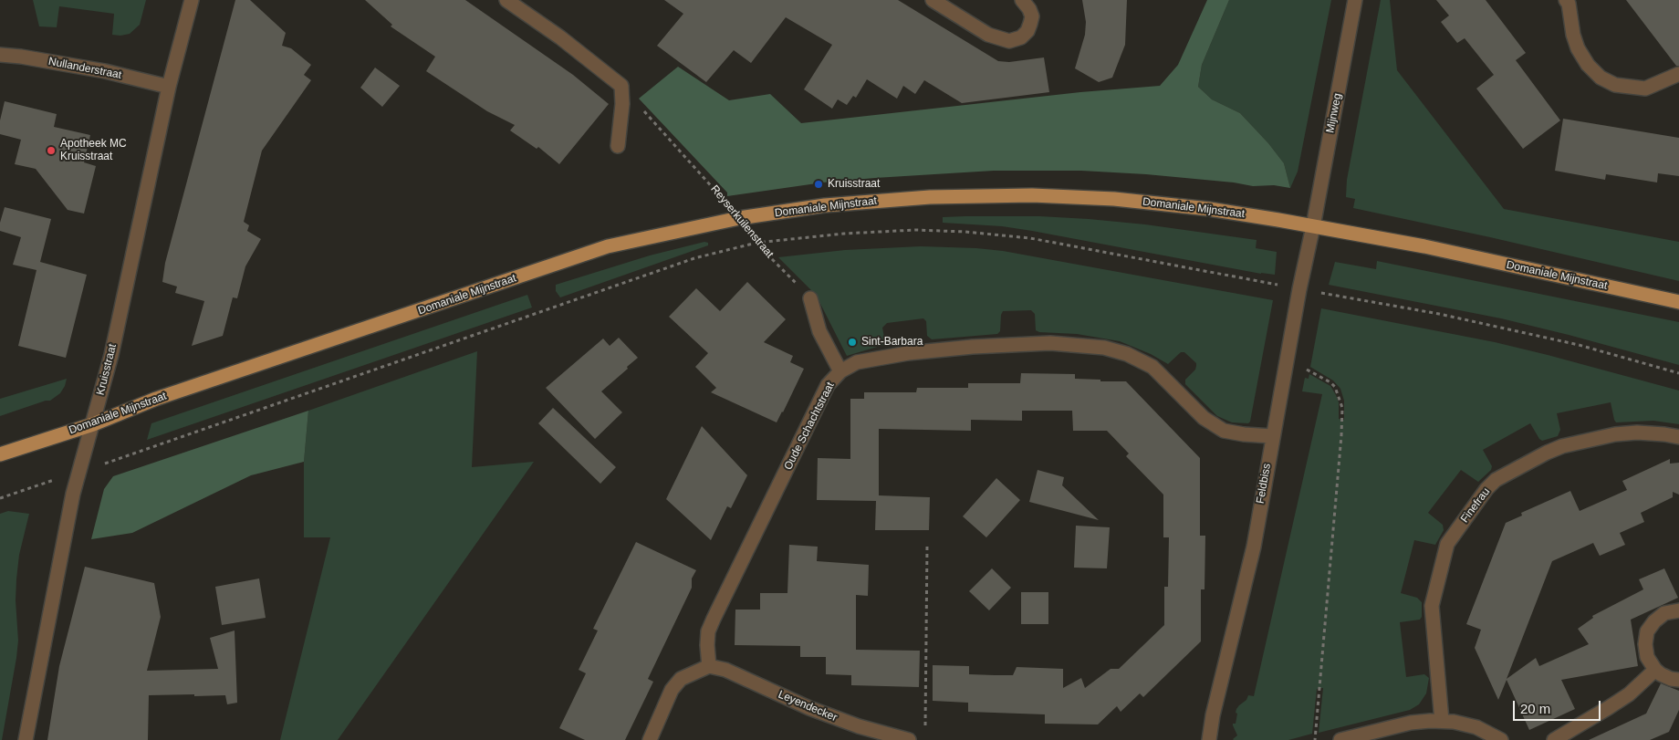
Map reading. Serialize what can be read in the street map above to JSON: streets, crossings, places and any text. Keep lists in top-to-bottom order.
{
  "streets": {
    "main road": ["Domaniale Mijnstraat"],
    "street": [
      "Nullanderstraat",
      "Mijnweg",
      "Kruisstraat",
      "Oude Schachtstraat",
      "Feldbiss",
      "Finefrau",
      "Leyendecker"
    ],
    "path": ["Reyserkuilenstraat"]
  },
  "crossings": [
    ["Nullanderstraat", "Kruisstraat"],
    ["Mijnweg", "Domaniale Mijnstraat"],
    ["Mijnweg", "Feldbiss"],
    ["Domaniale Mijnstraat", "Reyserkuilenstraat"],
    ["Domaniale Mijnstraat", "Kruisstraat"],
    ["Domaniale Mijnstraat", "Feldbiss"],
    ["Oude Schachtstraat", "Feldbiss"],
    ["Oude Schachtstraat", "Leyendecker"]
  ],
  "places": ["Apotheek MC Kruisstraat", "Kruisstraat", "Sint-Barbara"],
  "scale_bar": "20 m"
}
